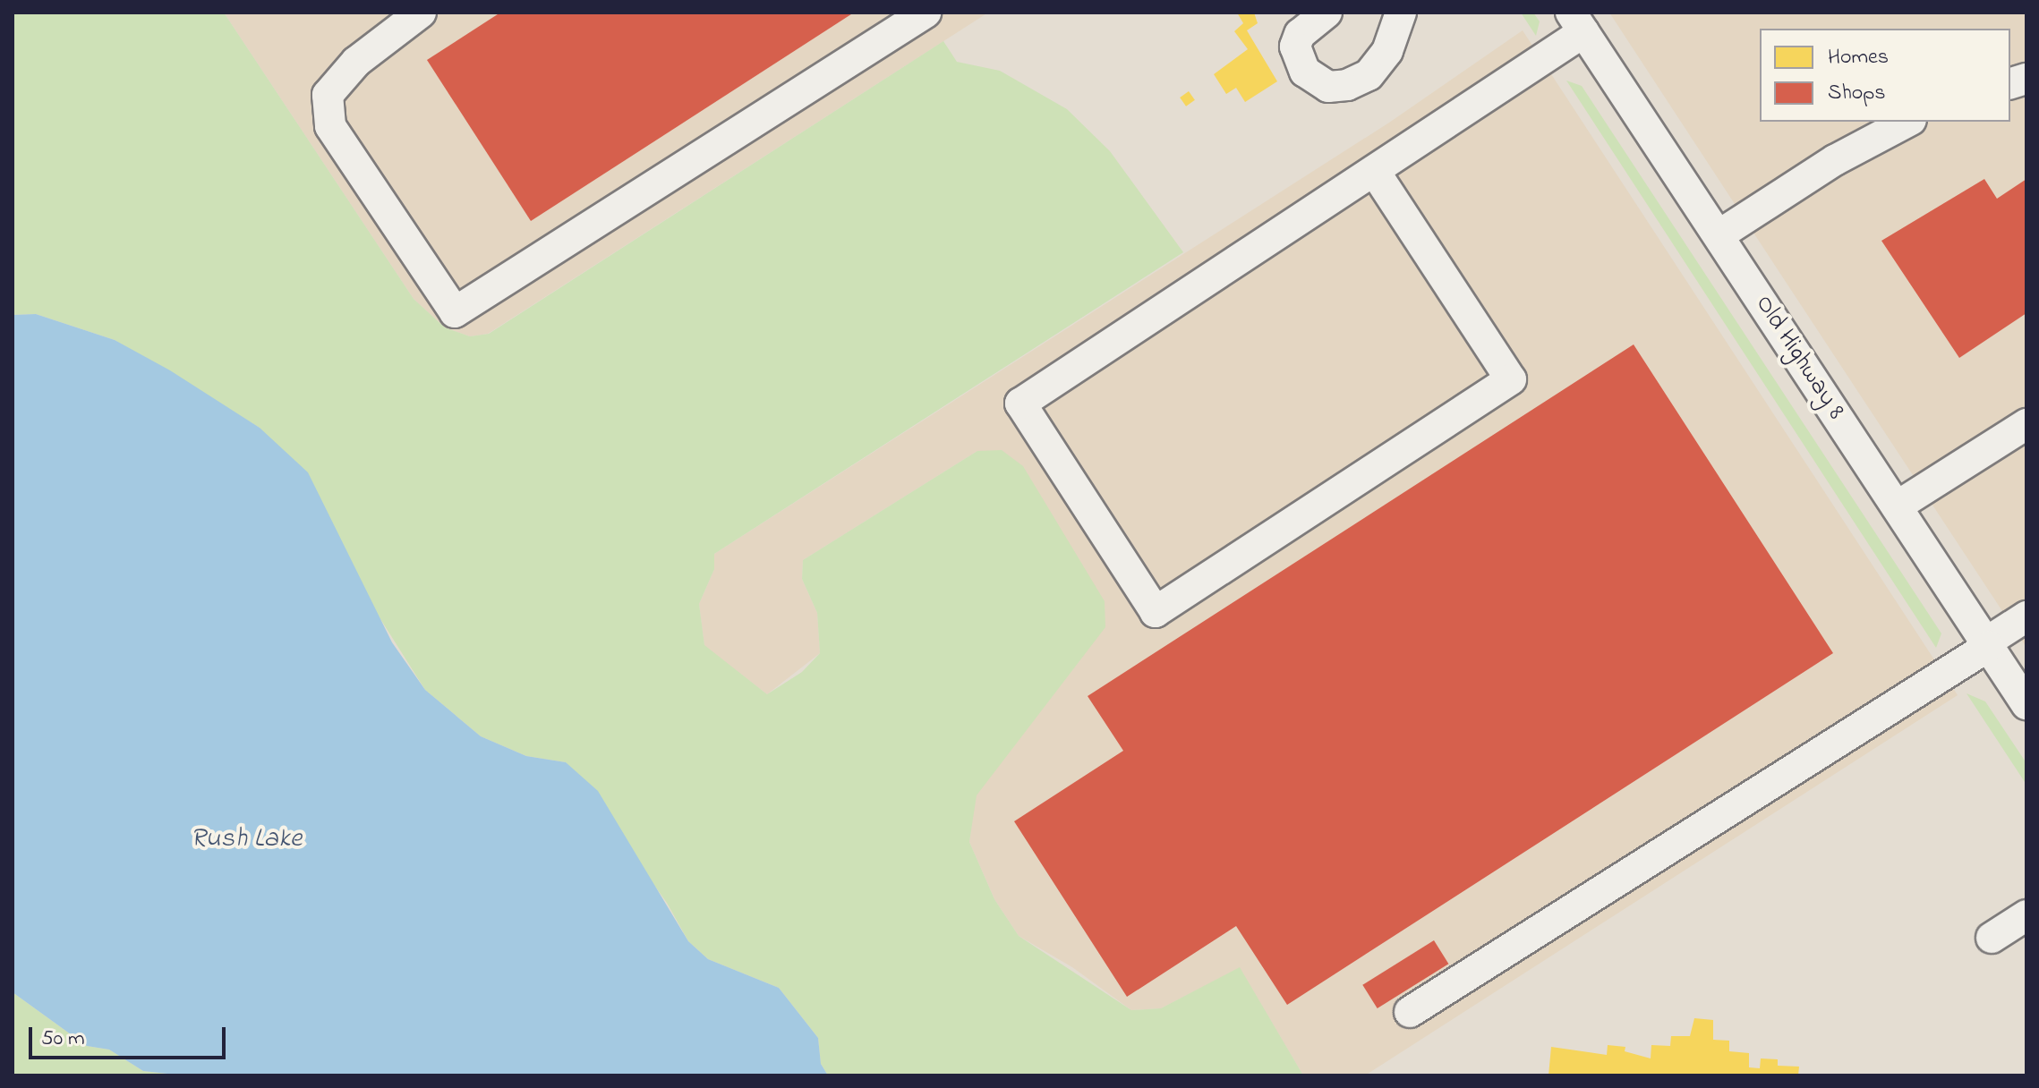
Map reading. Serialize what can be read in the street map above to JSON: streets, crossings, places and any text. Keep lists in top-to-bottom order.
{
  "streets": {
    "street": ["Old Highway 8"]
  },
  "water": ["Rush Lake"],
  "legend": ["Homes", "Shops"],
  "scale_bar": "50 m"
}
